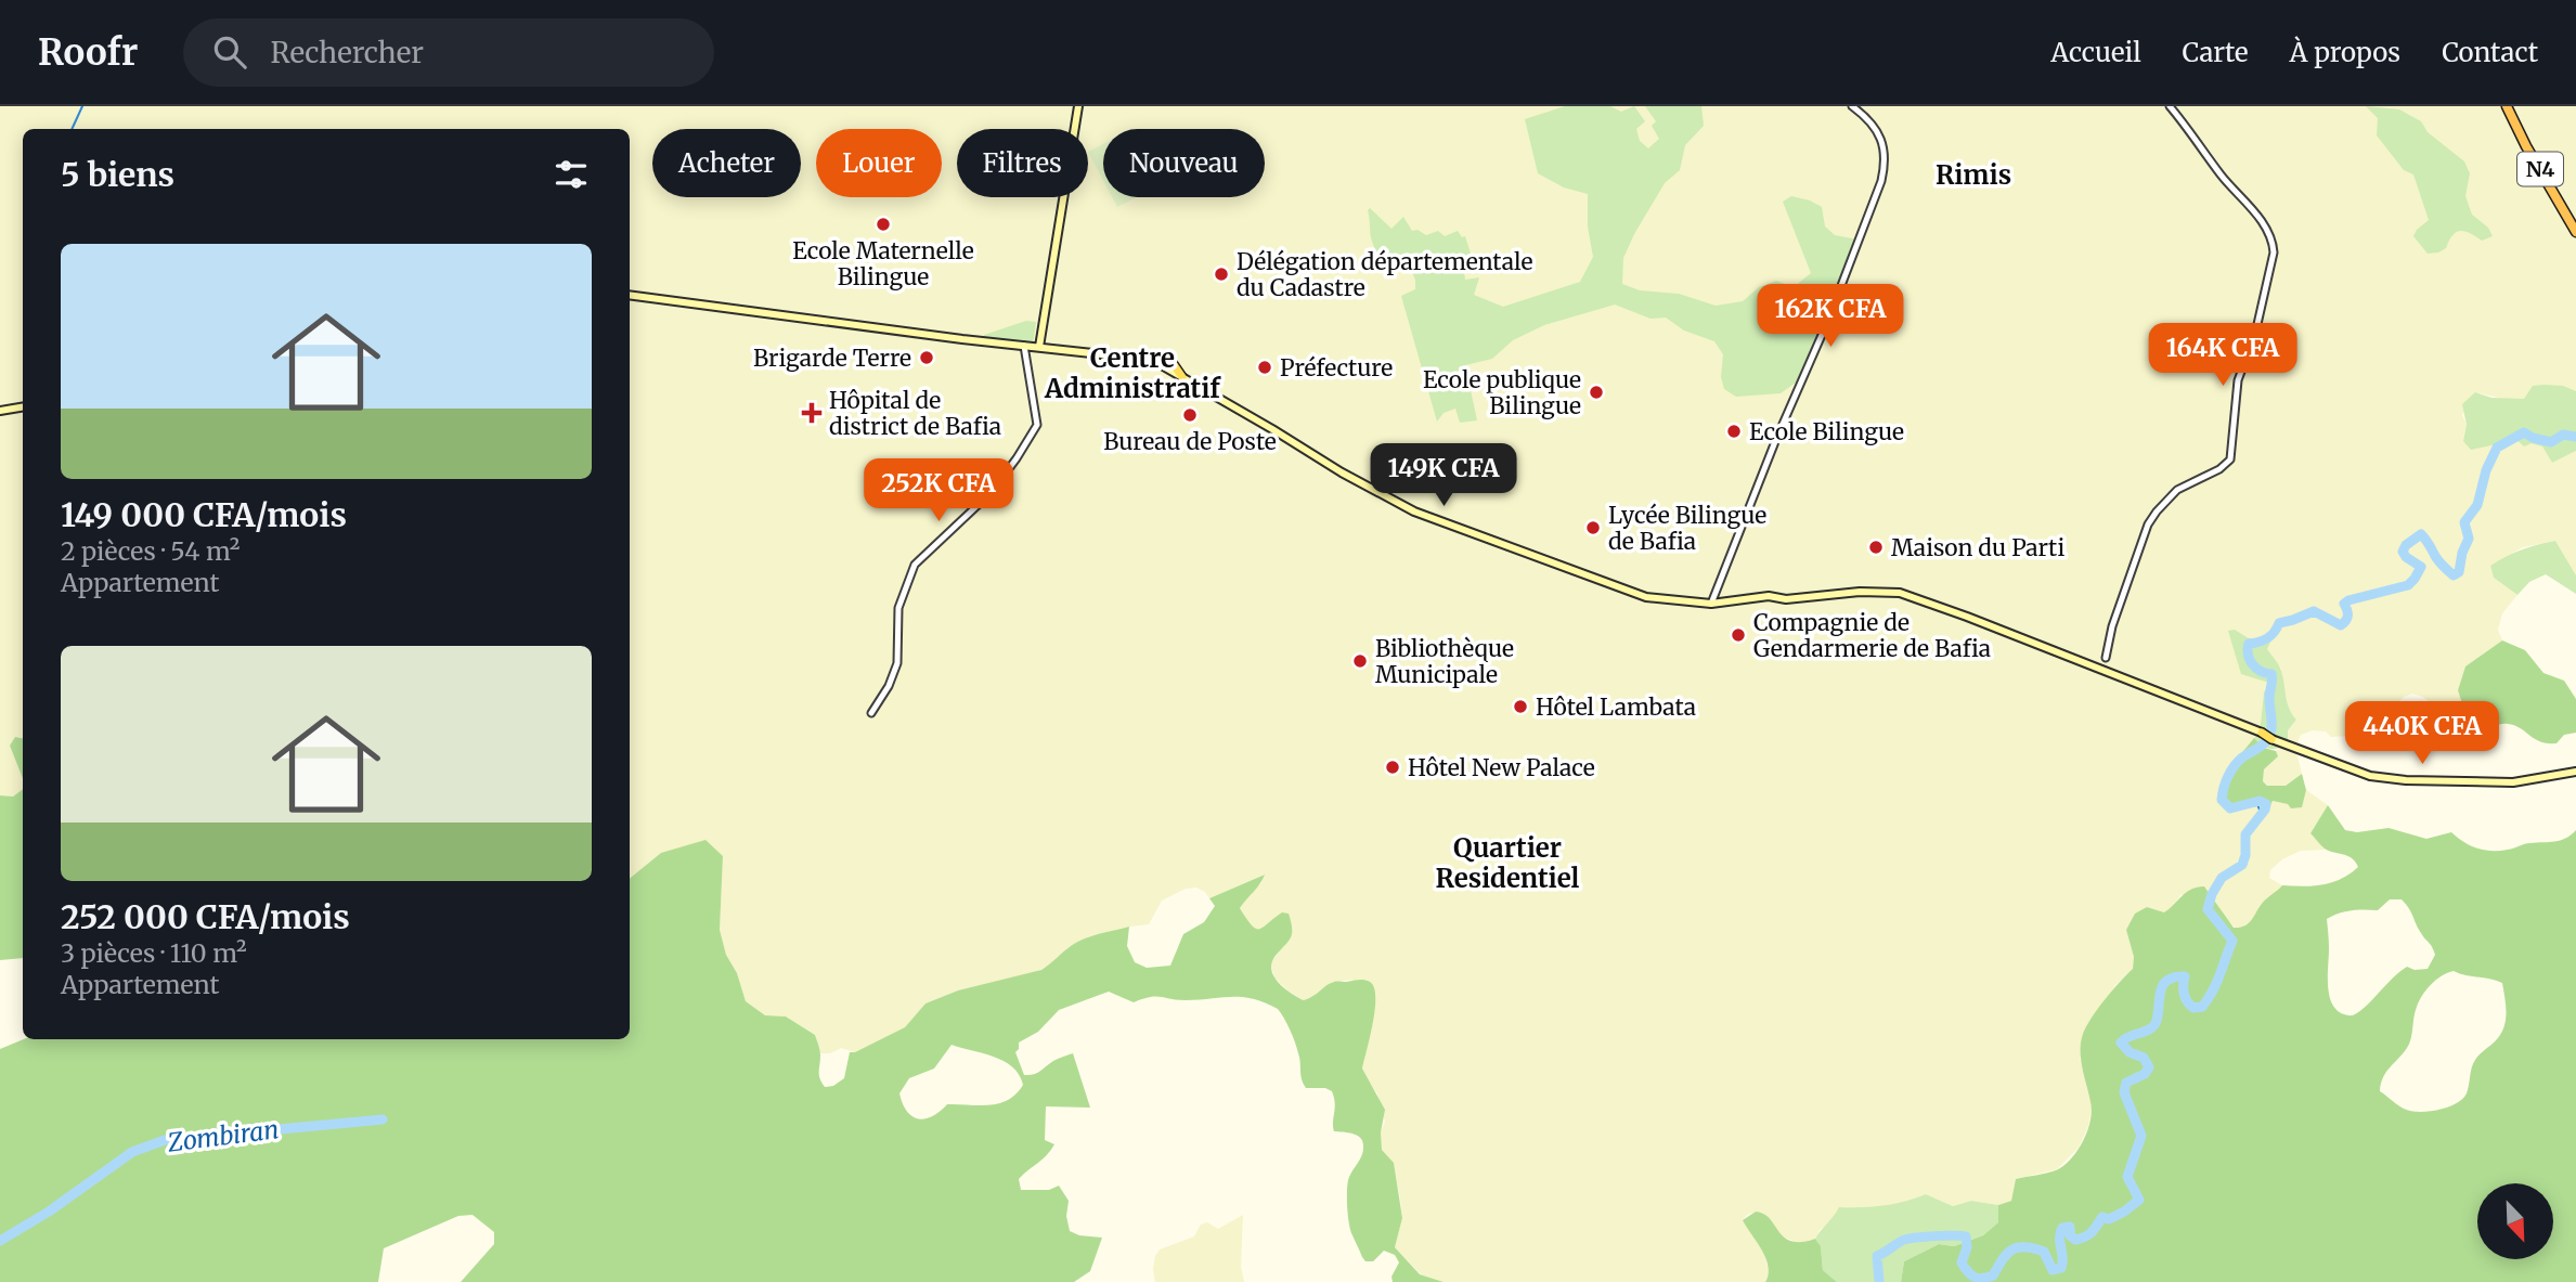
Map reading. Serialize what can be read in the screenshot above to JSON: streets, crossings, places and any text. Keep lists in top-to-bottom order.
{
  "streets": {
    "highway": ["N4"]
  },
  "districts": ["Rimis", "Centre Administratif", "Quartier Residentiel"],
  "water": ["Zombiran"],
  "places": {
    "other": [
      "Ecole Maternelle Bilingue",
      "Délégation départementale du Cadastre",
      "Brigarde Terre",
      "Préfecture",
      "Ecole publique Bilingue",
      "Bureau de Poste",
      "Ecole Bilingue",
      "Lycée Bilingue de Bafia",
      "Maison du Parti",
      "Compagnie de Gendarmerie de Bafia",
      "Bibliothèque Municipale",
      "Hôtel Lambata",
      "Hôtel New Palace"
    ],
    "health": ["Hôpital de district de Bafia"]
  },
  "north": "bottom right",
  "page": {
    "header": "Roofr",
    "search": "Rechercher",
    "nav": [
      "Accueil",
      "Carte",
      "À propos",
      "Contact"
    ],
    "chip": [
      "Acheter",
      "Louer",
      "Filtres",
      "Nouveau"
    ],
    "heading": "5 biens",
    "list": [
      {
        "name": "149 000 CFA/mois",
        "note": "2 pièces · 54 m² · Appartement"
      },
      {
        "name": "252 000 CFA/mois",
        "note": "3 pièces · 110 m² · Appartement"
      }
    ],
    "price": [
      "162K CFA",
      "164K CFA",
      "149K CFA",
      "252K CFA",
      "440K CFA"
    ]
  }
}
